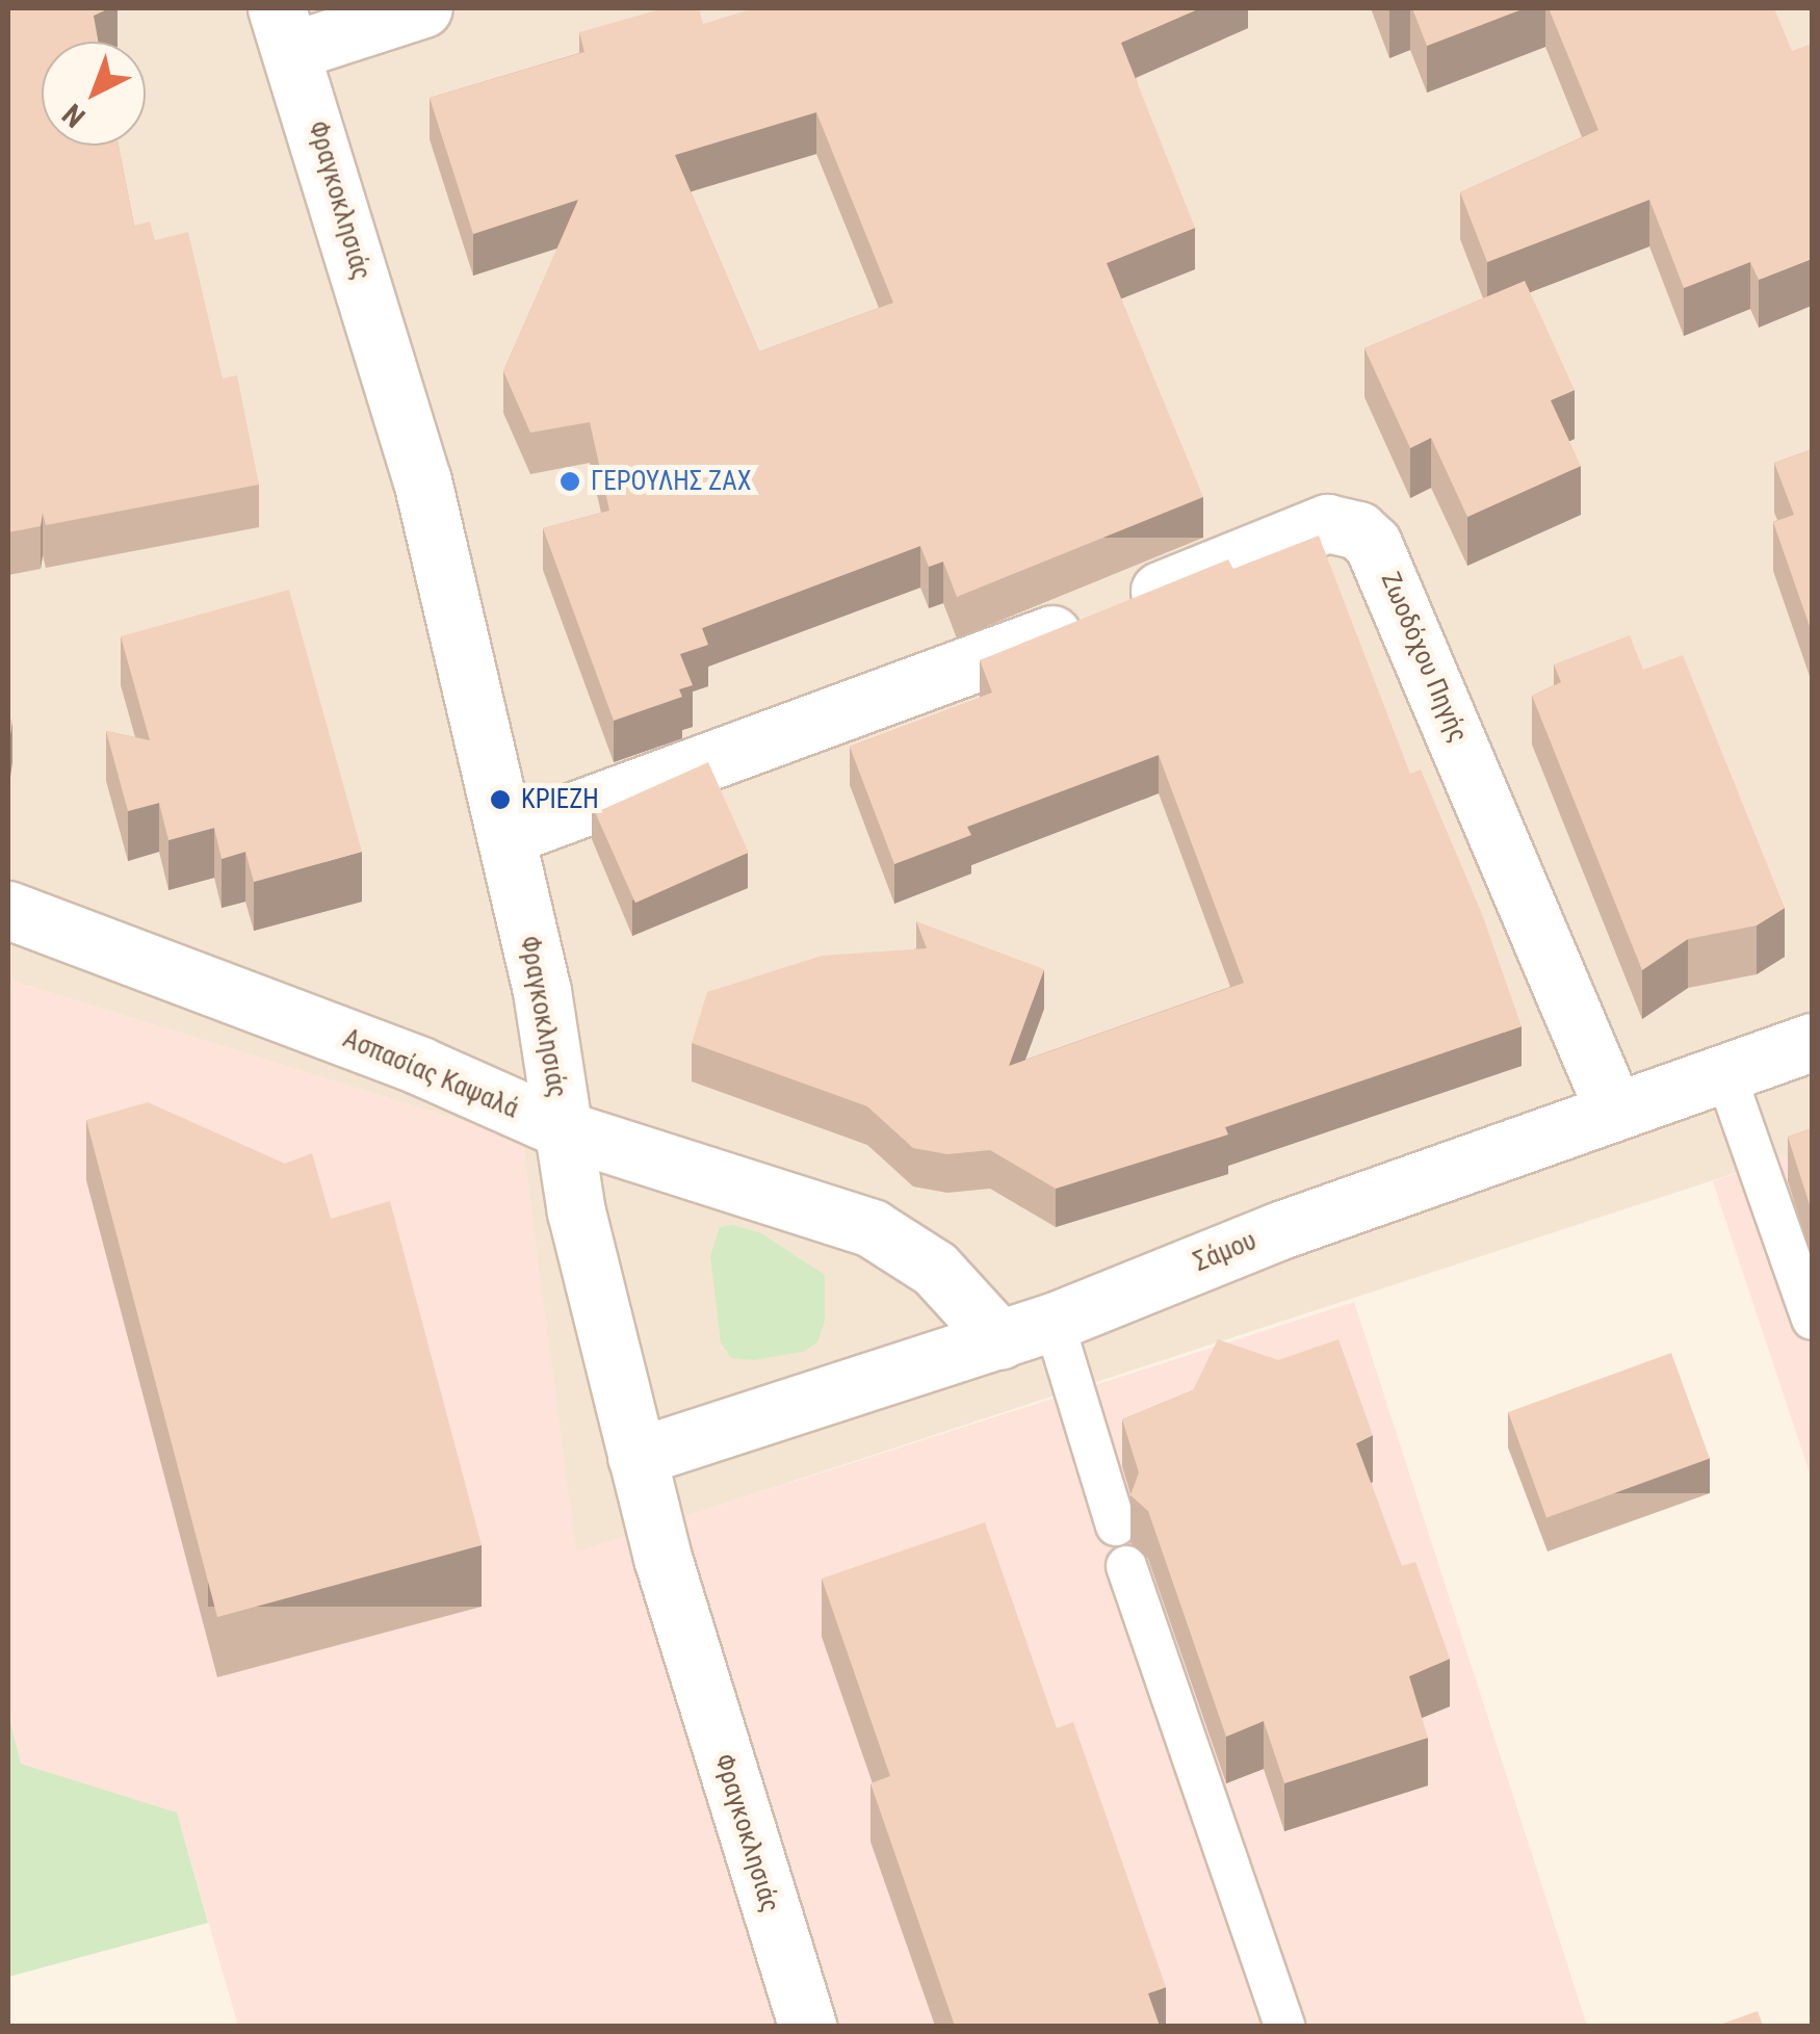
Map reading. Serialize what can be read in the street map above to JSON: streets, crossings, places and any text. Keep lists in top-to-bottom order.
{
  "streets": {
    "street": [
      "Φραγκοκλησιάς",
      "Ζωοδόχου Πηγής",
      "Ασπασίας Καψαλά",
      "Σάμου"
    ]
  },
  "crossings": [
    ["Φραγκοκλησιάς", "Ζωοδόχου Πηγής"],
    ["Φραγκοκλησιάς", "Ασπασίας Καψαλά"],
    ["Φραγκοκλησιάς", "Σάμου"],
    ["Ζωοδόχου Πηγής", "Σάμου"],
    ["Ασπασίας Καψαλά", "Σάμου"]
  ],
  "places": ["ΓΕΡΟΥΛΗΣ ΖΑΧ", "ΚΡΙΕΖΗ"],
  "north": "bottom left"
}
